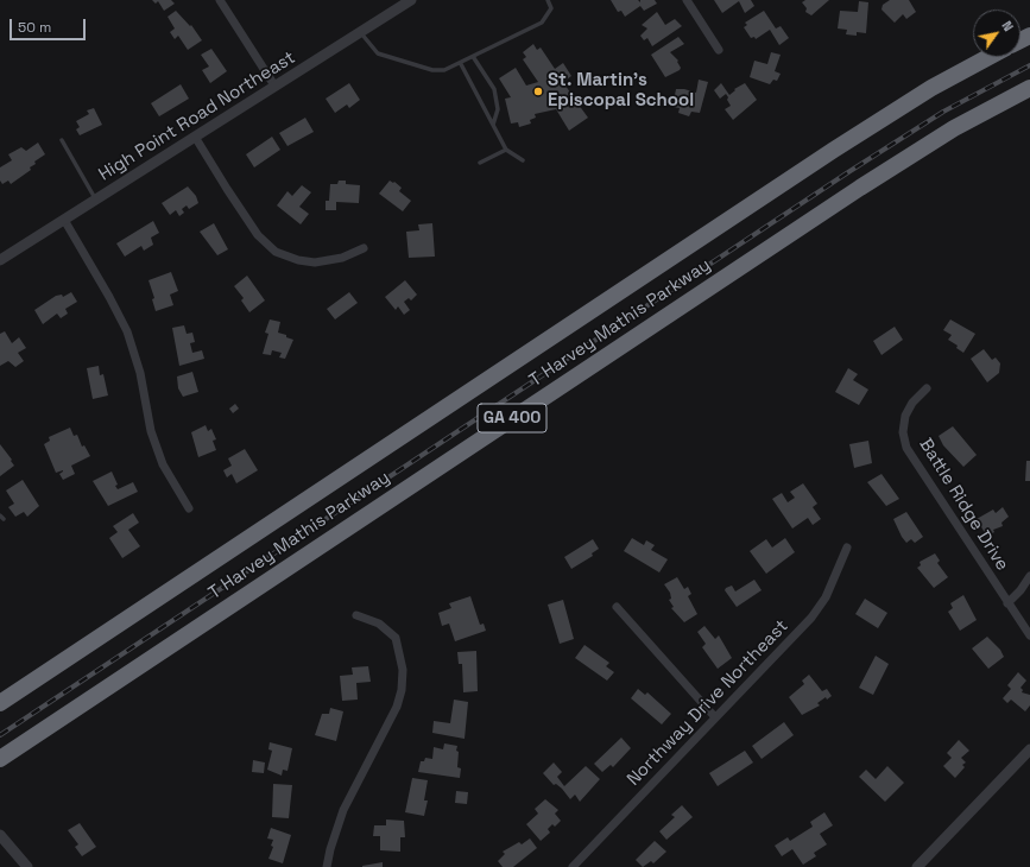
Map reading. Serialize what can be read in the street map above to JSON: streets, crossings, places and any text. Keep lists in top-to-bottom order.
{
  "streets": {
    "highway": ["T Harvey Mathis Parkway", "GA 400"],
    "street": ["High Point Road Northeast", "Battle Ridge Drive", "Northway Drive Northeast"]
  },
  "places": ["St. Martin's Episcopal School"],
  "scale_bar": "50 m",
  "north": "top right"
}
